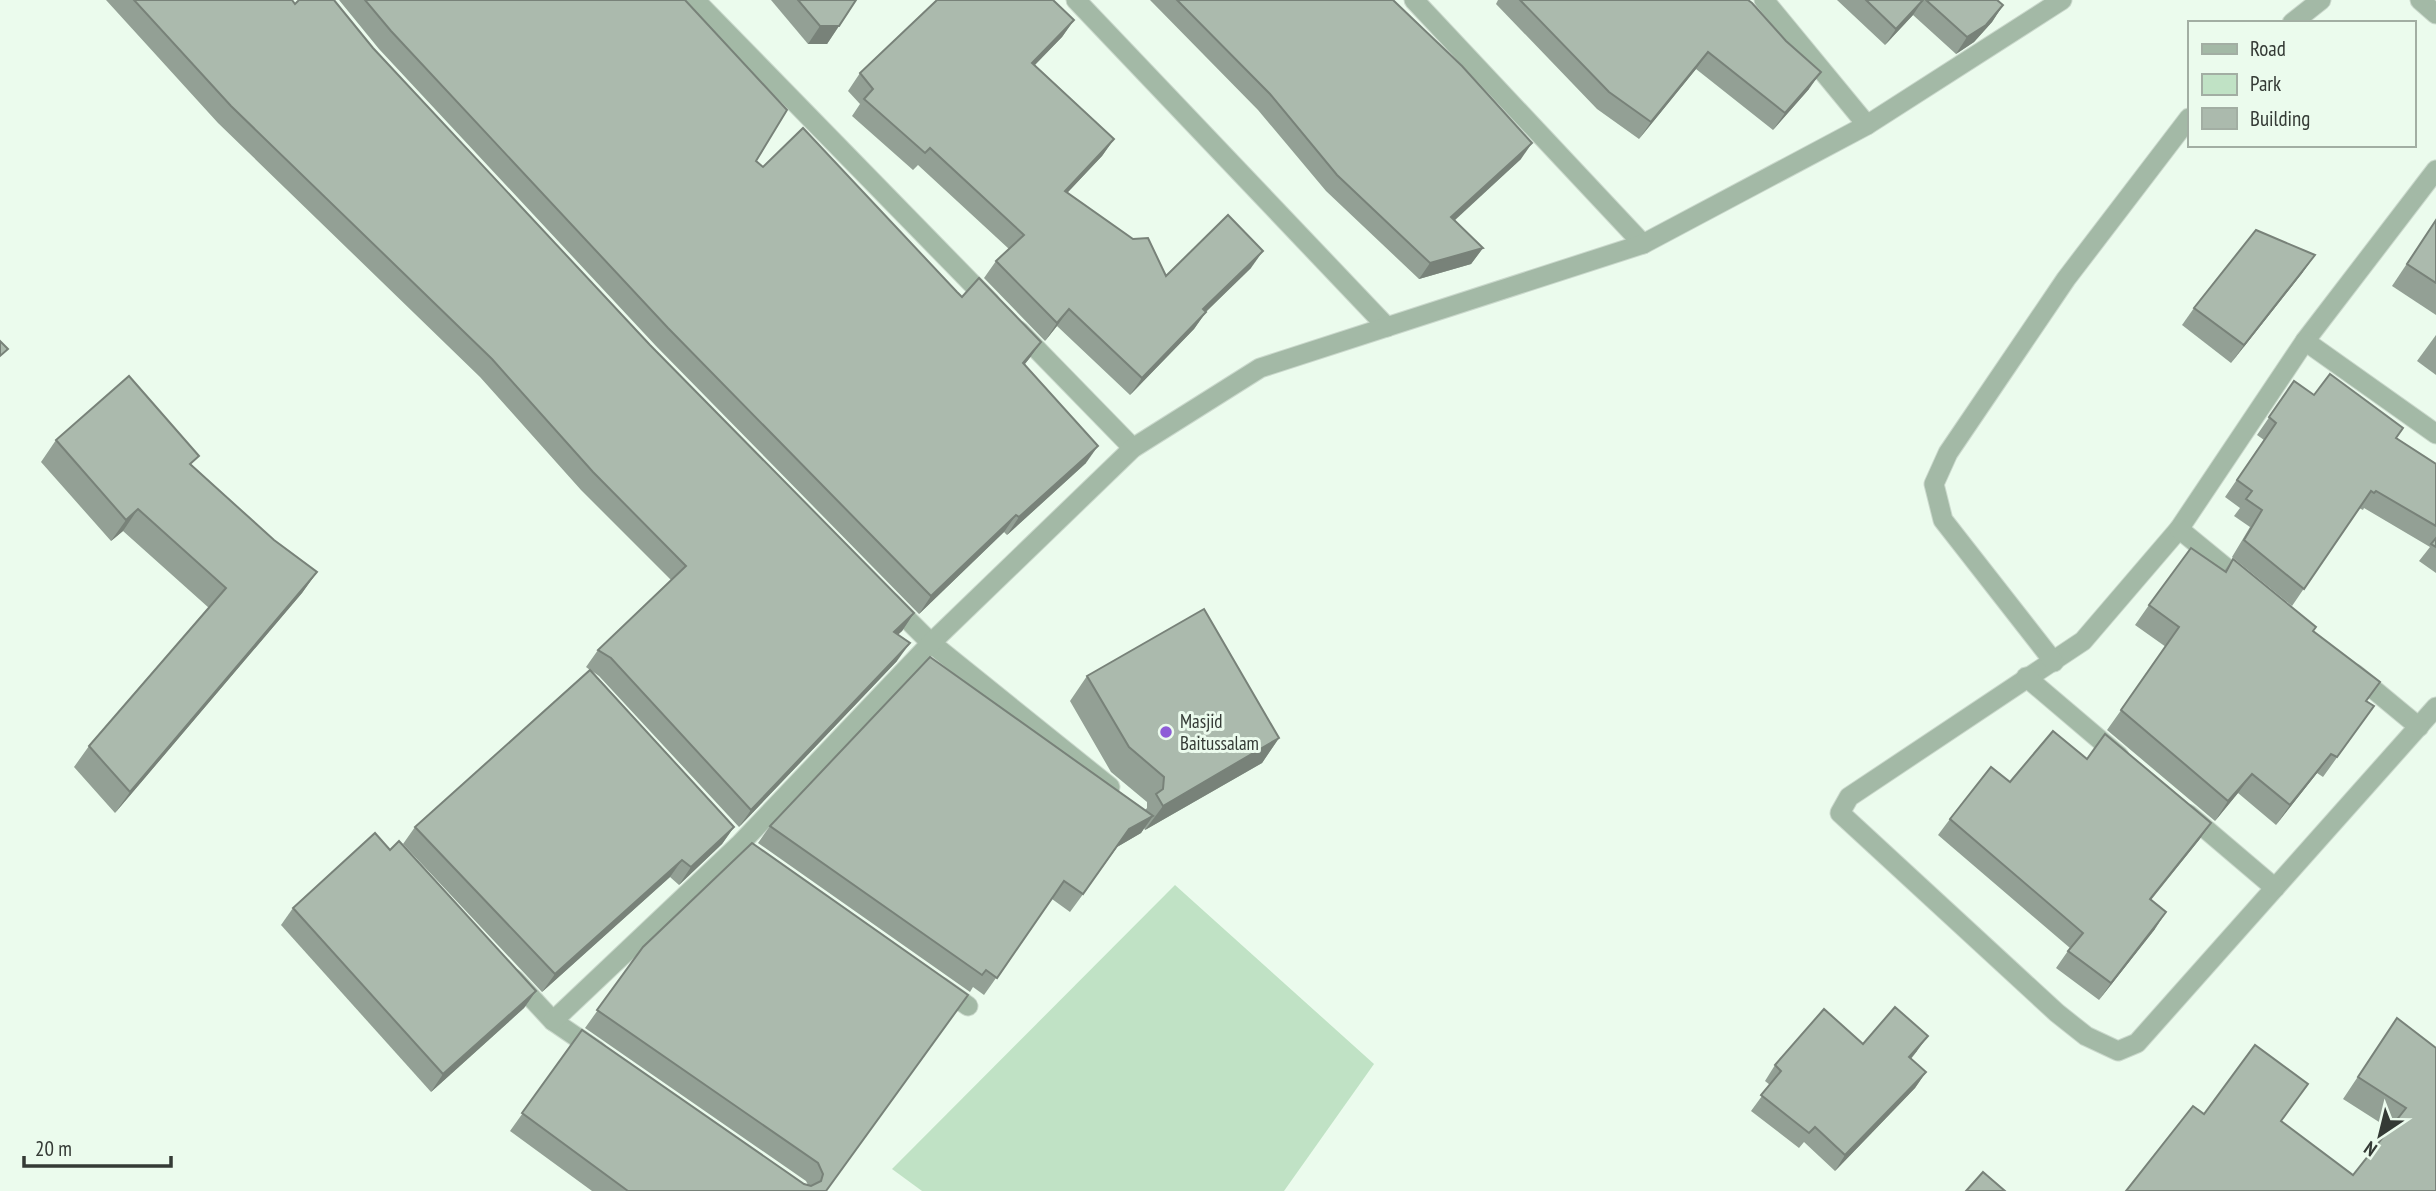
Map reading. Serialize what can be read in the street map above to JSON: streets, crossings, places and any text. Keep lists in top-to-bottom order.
{
  "places": ["Masjid Baitussalam"],
  "legend": ["Road", "Park", "Building"],
  "scale_bar": "20 m",
  "north": "bottom left"
}
